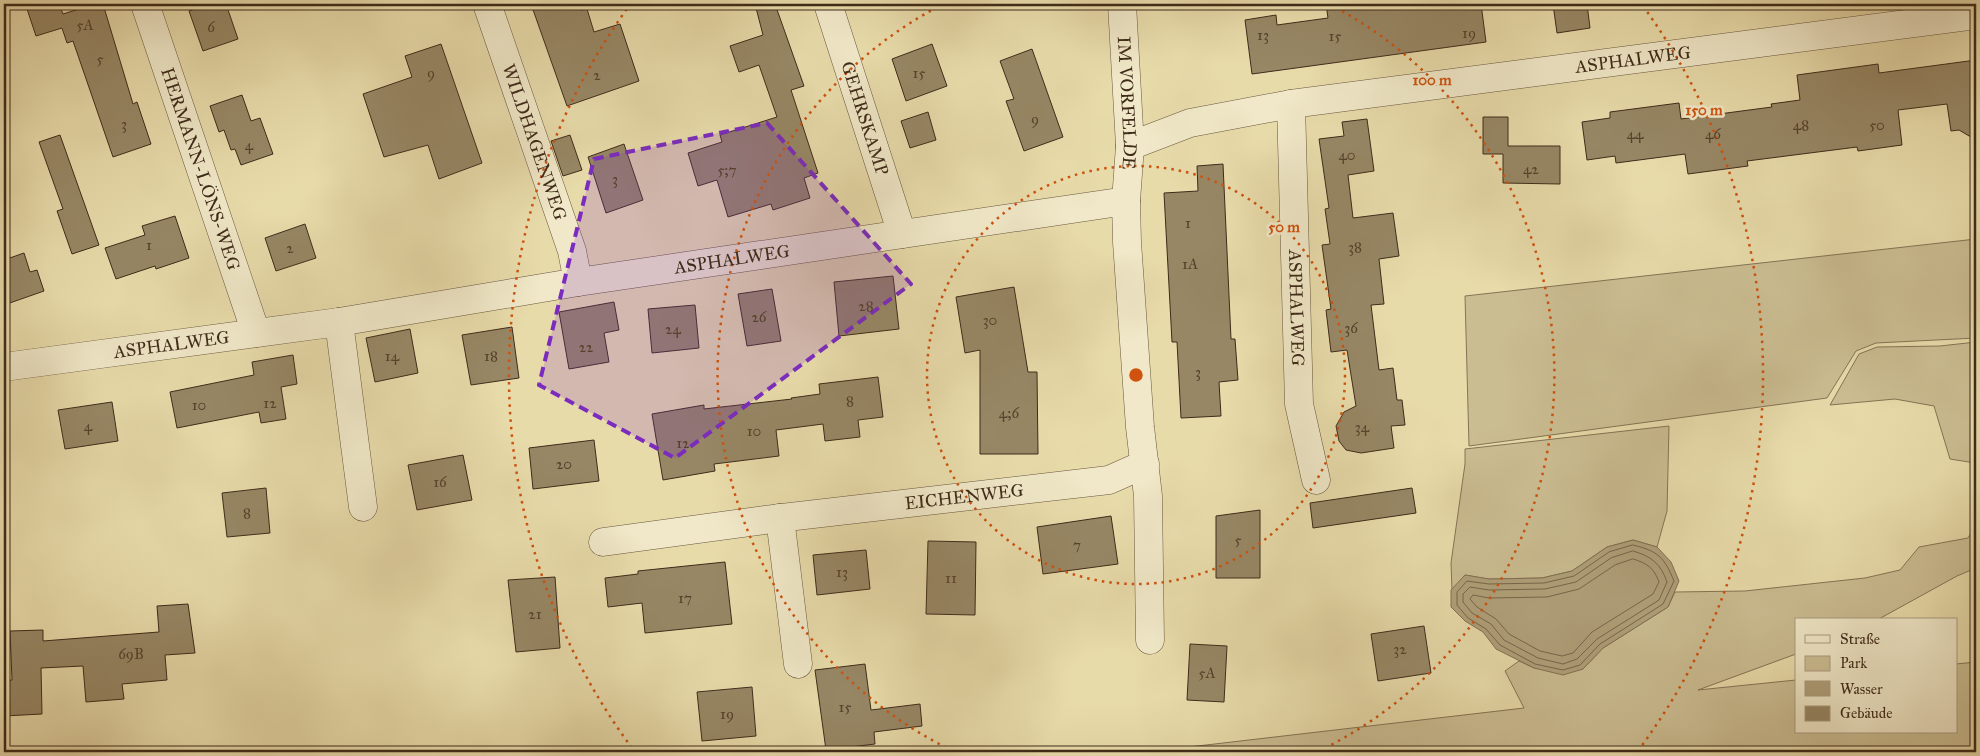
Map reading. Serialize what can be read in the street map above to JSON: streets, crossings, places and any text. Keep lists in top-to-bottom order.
{
  "streets": {
    "street": [
      "ASPHALWEG",
      "IM VORFELDE",
      "GEHRSKAMP",
      "WILDHAGENWEG",
      "HERMANN-LÖNS-WEG",
      "EICHENWEG"
    ]
  },
  "crossings": [
    ["ASPHALWEG", "IM VORFELDE"],
    ["ASPHALWEG", "GEHRSKAMP"],
    ["ASPHALWEG", "WILDHAGENWEG"],
    ["ASPHALWEG", "HERMANN-LÖNS-WEG"]
  ],
  "house_numbers": [
    "5A",
    "6",
    "19",
    "13",
    "15",
    "5",
    "9",
    "15",
    "2",
    "9",
    "3",
    "48",
    "50",
    "44",
    "46",
    "4",
    "40",
    "42",
    "5;7",
    "3",
    "1",
    "1",
    "38",
    "2",
    "1A",
    "28",
    "26",
    "30",
    "36",
    "24",
    "22",
    "14",
    "18",
    "3",
    "8",
    "12",
    "10",
    "4;6",
    "4",
    "34",
    "10",
    "12",
    "20",
    "16",
    "8",
    "5",
    "7",
    "13",
    "11",
    "17",
    "21",
    "32",
    "69B",
    "5A",
    "15",
    "19"
  ],
  "legend": [
    "Straße",
    "Park",
    "Wasser",
    "Gebäude"
  ],
  "rings": ["100 m", "150 m", "50 m"]
}
